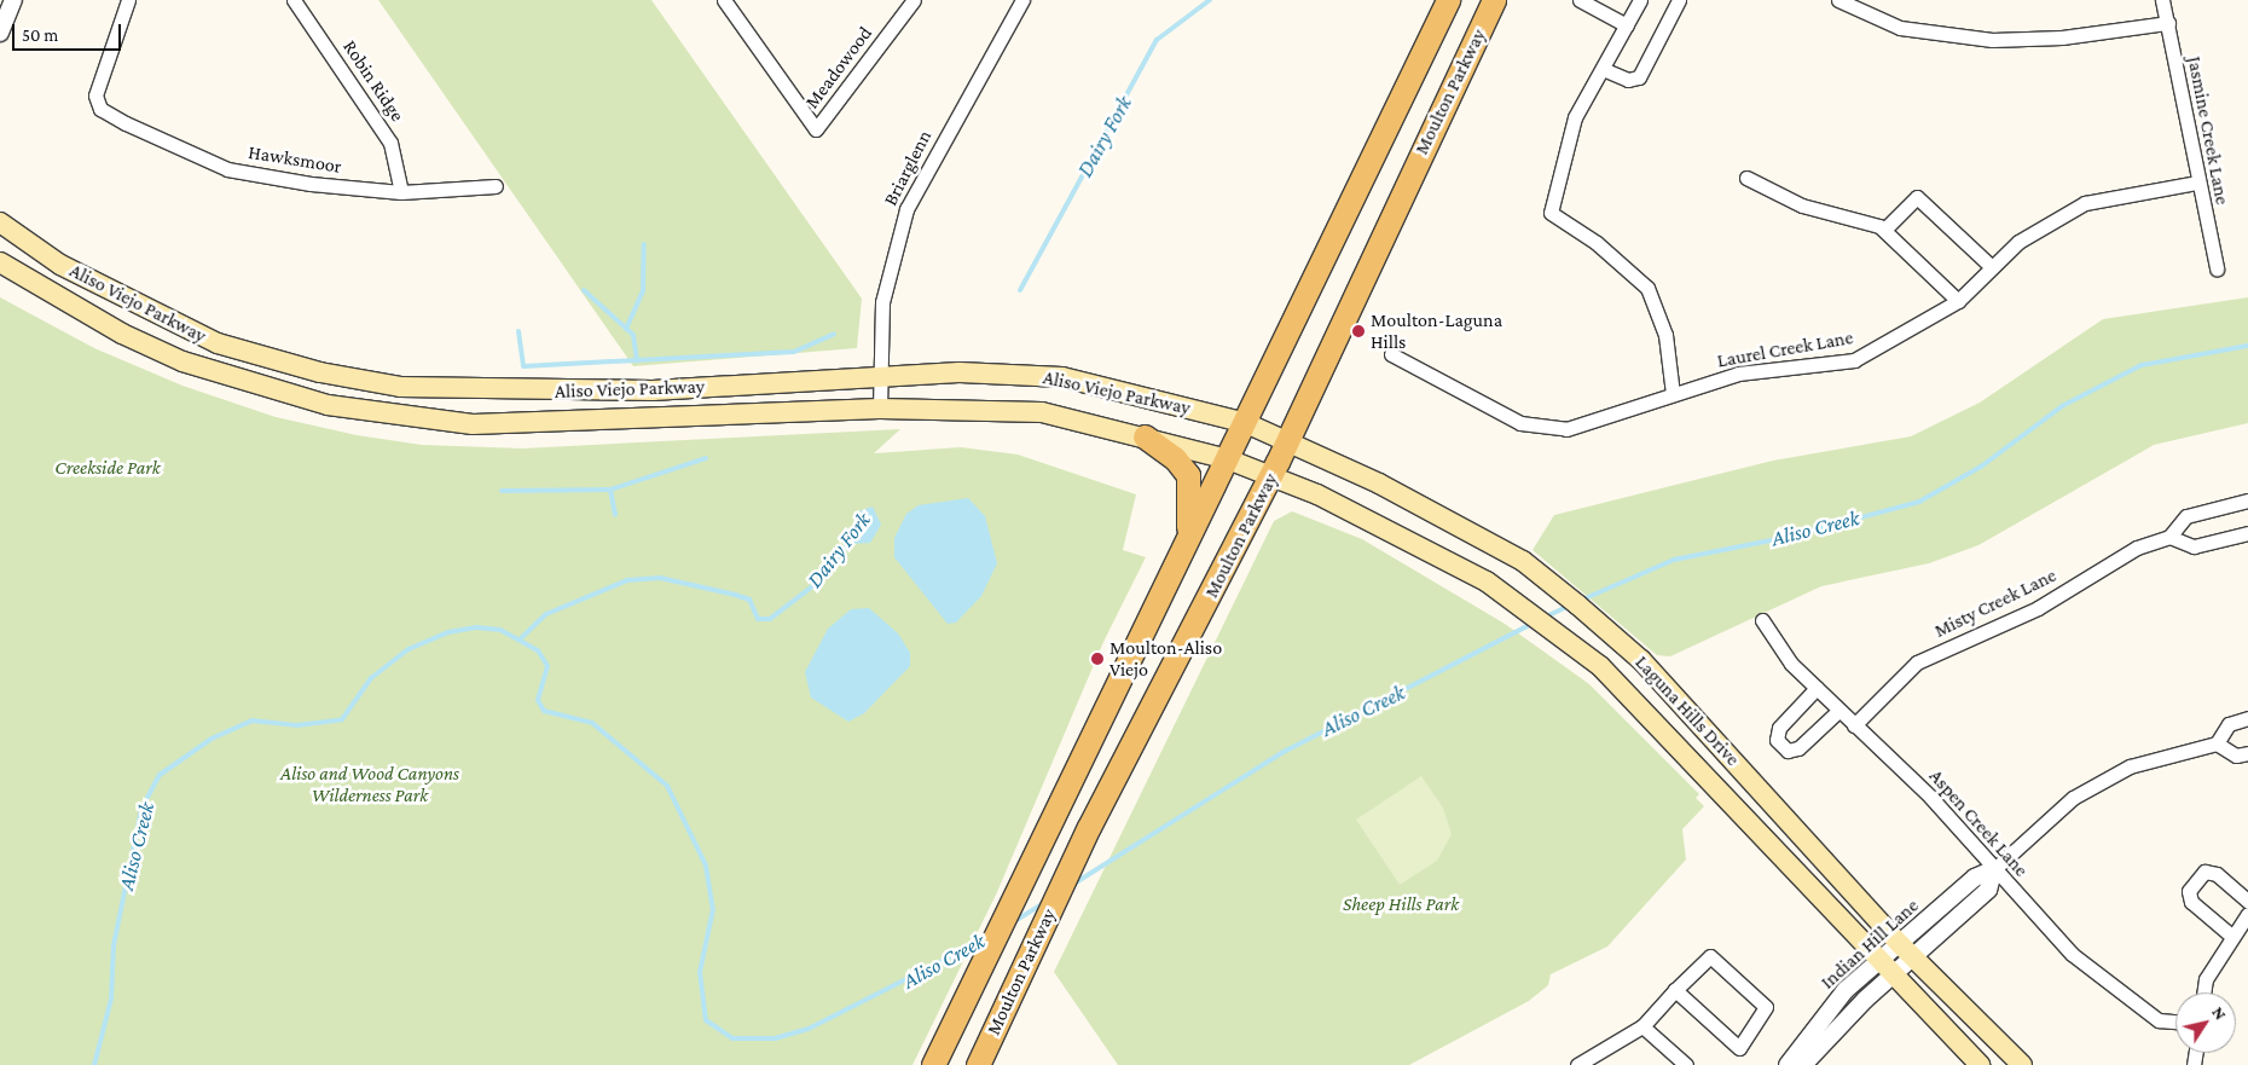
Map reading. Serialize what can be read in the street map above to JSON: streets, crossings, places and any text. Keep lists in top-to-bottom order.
{
  "streets": {
    "main road": ["Moulton Parkway", "Aliso Viejo Parkway", "Laguna Hills Drive"],
    "street": [
      "Meadowood",
      "Robin Ridge",
      "Jasmine Creek Lane",
      "Hawksmoor",
      "Briarglenn",
      "Laurel Creek Lane",
      "Misty Creek Lane",
      "Aspen Creek Lane",
      "Indian Hill Lane"
    ]
  },
  "crossings": [
    ["Robin Ridge", "Hawksmoor"],
    ["Moulton Parkway", "Aliso Viejo Parkway"],
    ["Moulton Parkway", "Laguna Hills Drive"],
    ["Jasmine Creek Lane", "Laurel Creek Lane"],
    ["Briarglenn", "Aliso Viejo Parkway"],
    ["Aliso Viejo Parkway", "Laguna Hills Drive"],
    ["Misty Creek Lane", "Aspen Creek Lane"],
    ["Laguna Hills Drive", "Indian Hill Lane"],
    ["Aspen Creek Lane", "Indian Hill Lane"]
  ],
  "water": ["Dairy Fork", "Aliso Creek"],
  "parks": ["Creekside Park", "Aliso and Wood Canyons Wilderness Park", "Sheep Hills Park"],
  "places": ["Moulton-Laguna Hills", "Moulton-Aliso Viejo"],
  "scale_bar": "50 m",
  "north": "top right"
}
